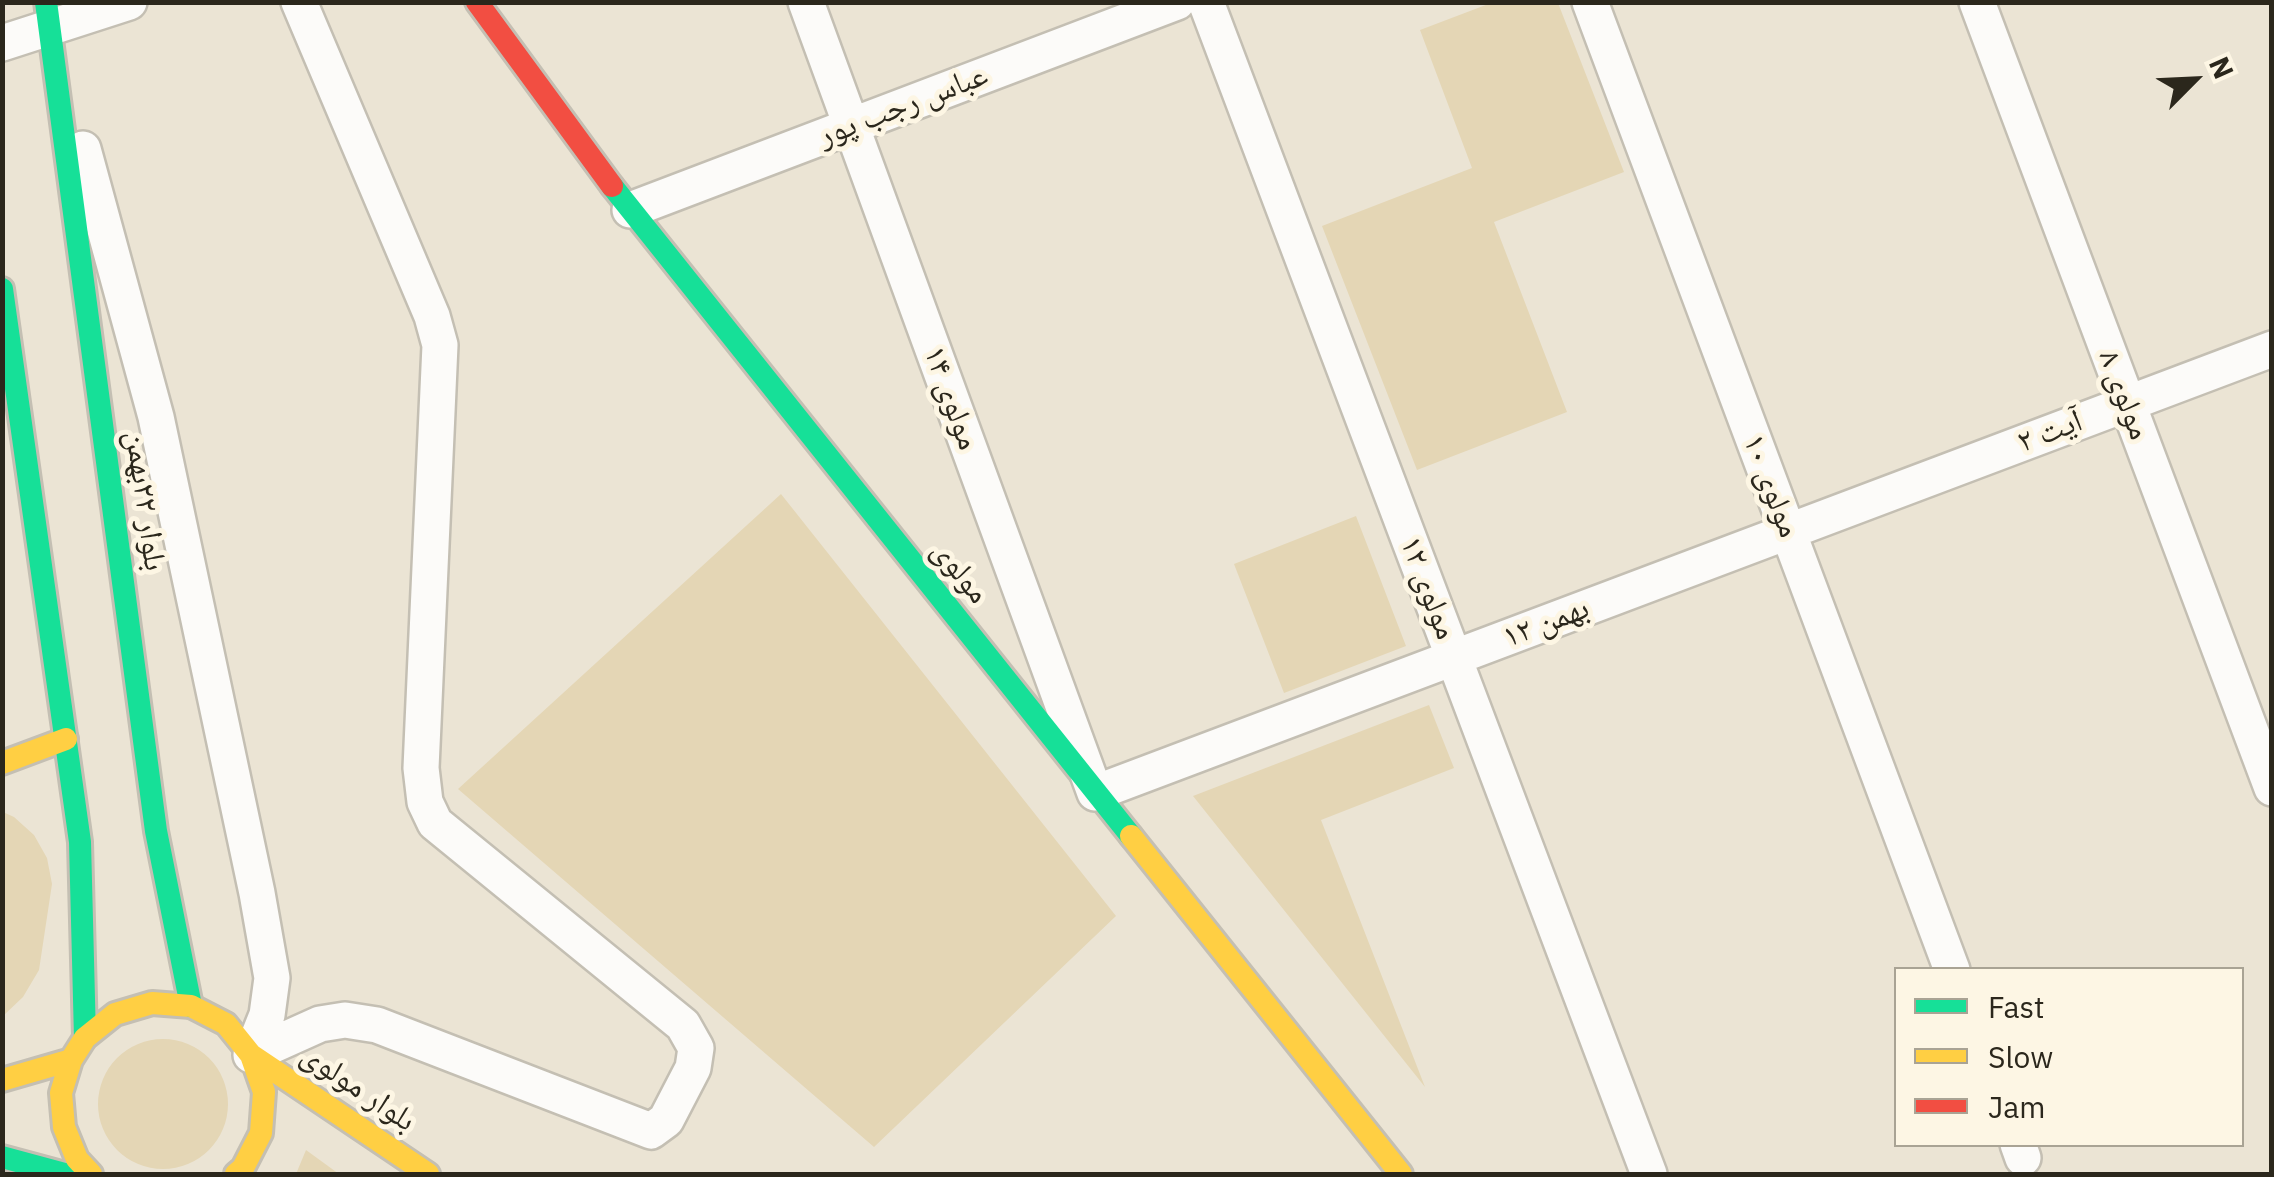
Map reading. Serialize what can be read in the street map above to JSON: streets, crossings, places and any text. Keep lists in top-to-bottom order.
{
  "streets": {
    "main road": ["بلوار ۲۲بهمن", "مولوی", "بلوار مولوی"],
    "street": [
      "عباس رجب پور",
      "مولوی ۸",
      "مولوی ۱۴",
      "آیت ۲",
      "مولوی ۱۰",
      "مولوی ۱۲",
      "بهمن ۱۲"
    ]
  },
  "crossings": [
    ["عباس رجب پور", "مولوی ۱۴"],
    ["عباس رجب پور", "مولوی"],
    ["مولوی ۸", "آیت ۲"],
    ["مولوی ۱۴", "مولوی"],
    ["مولوی ۱۴", "بهمن ۱۲"],
    ["آیت ۲", "بهمن ۱۲"],
    ["مولوی ۱۰", "بهمن ۱۲"],
    ["بلوار ۲۲بهمن", "بلوار مولوی"],
    ["مولوی", "بهمن ۱۲"],
    ["مولوی ۱۲", "بهمن ۱۲"]
  ],
  "legend": ["Fast", "Slow", "Jam"],
  "north": "top right"
}
